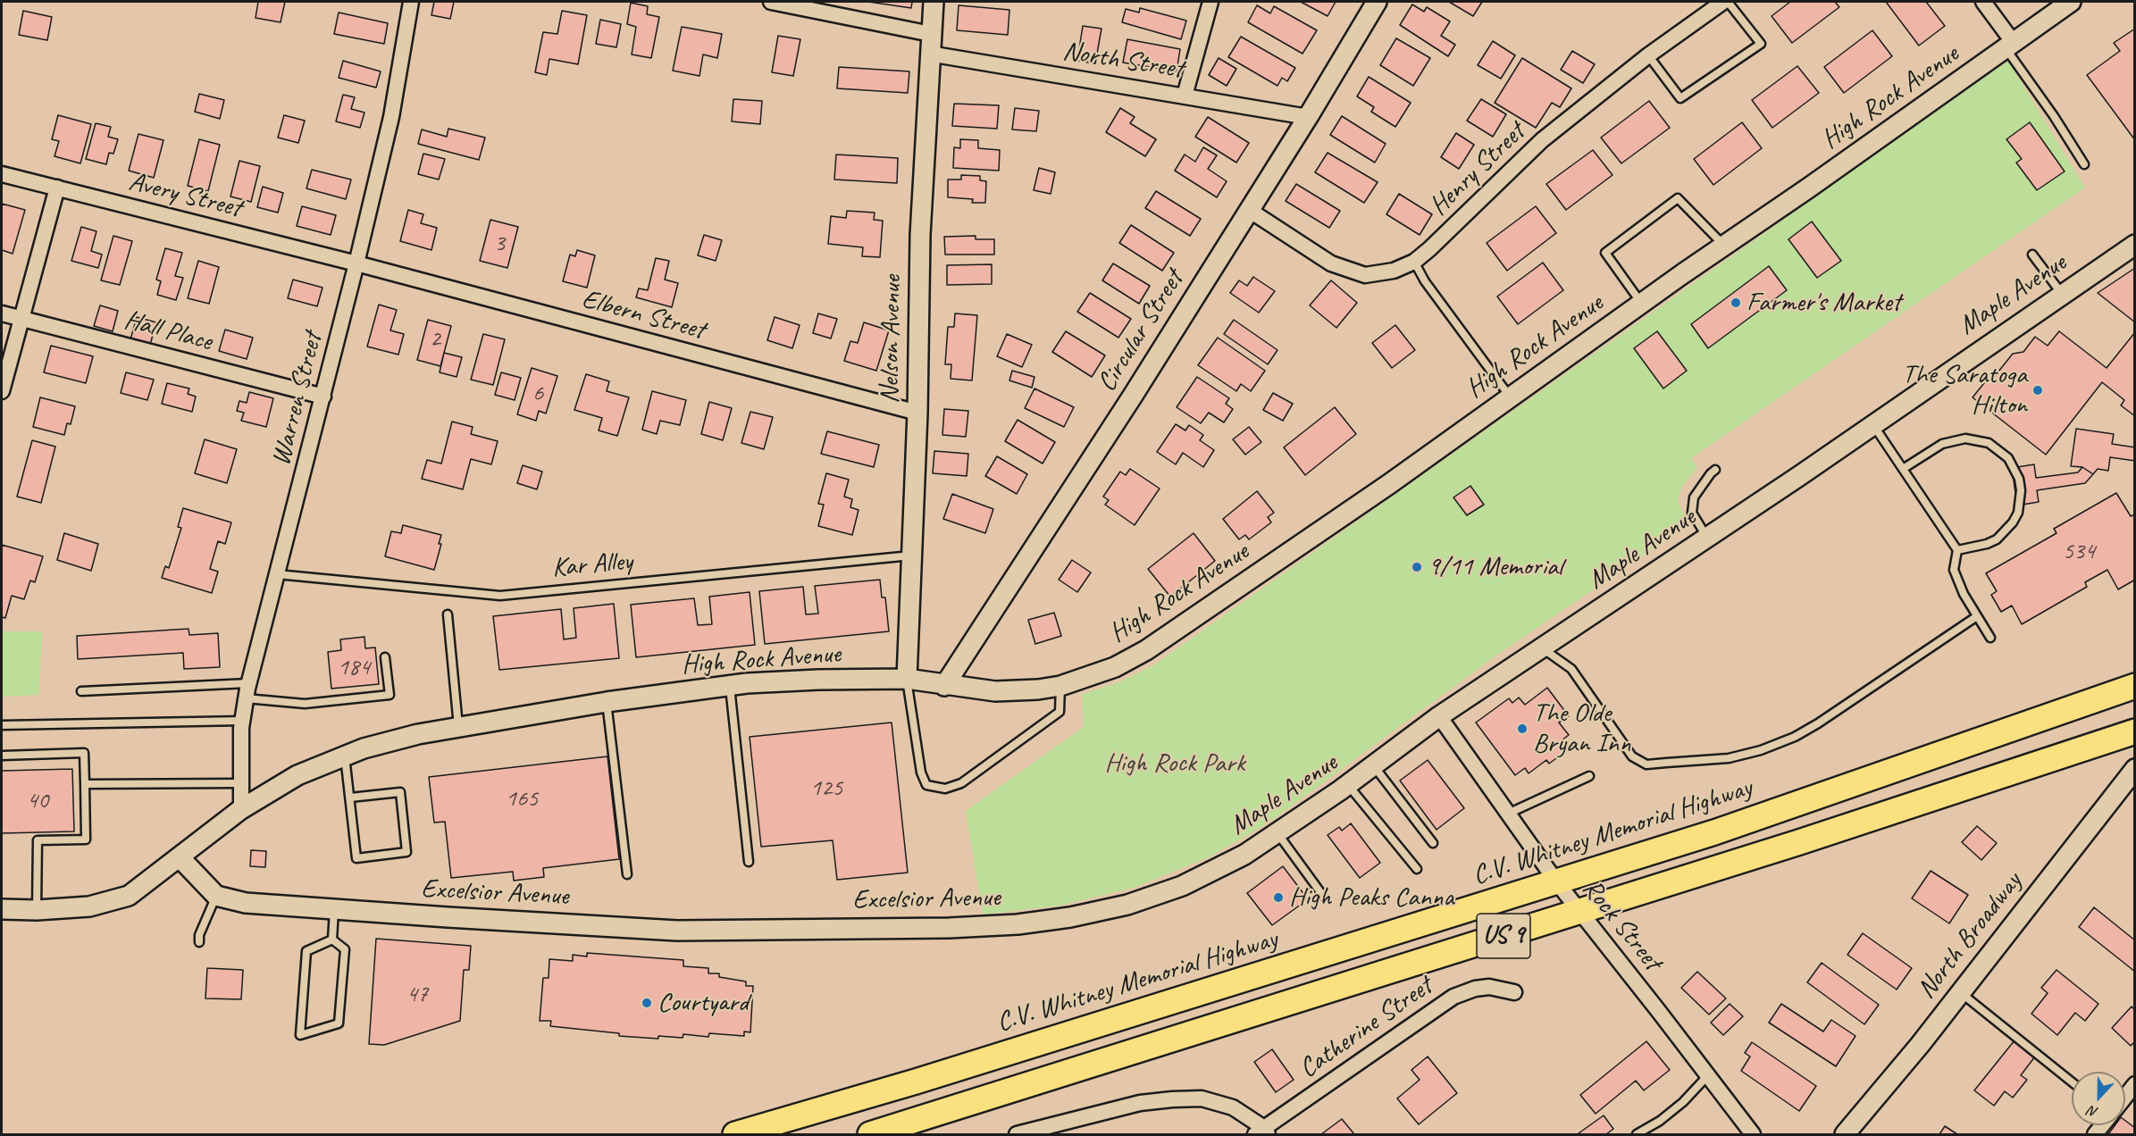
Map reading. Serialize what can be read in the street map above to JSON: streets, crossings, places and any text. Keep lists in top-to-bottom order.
{
  "streets": {
    "highway": ["C.V. Whitney Memorial Highway", "US 9"],
    "street": [
      "North Street",
      "High Rock Avenue",
      "Henry Street",
      "Avery Street",
      "Maple Avenue",
      "Elbern Street",
      "Hall Place",
      "Circular Street",
      "Nelson Avenue",
      "Warren Street",
      "Excelsior Avenue",
      "Rock Street",
      "North Broadway",
      "Catherine Street"
    ],
    "lane": ["Kar Alley"]
  },
  "crossings": [
    ["North Street", "Circular Street"],
    ["North Street", "Nelson Avenue"],
    ["High Rock Avenue", "Circular Street"],
    ["High Rock Avenue", "Nelson Avenue"],
    ["High Rock Avenue", "Warren Street"],
    ["Henry Street", "Circular Street"],
    ["Avery Street", "Elbern Street"],
    ["Avery Street", "Warren Street"],
    ["Maple Avenue", "Excelsior Avenue"],
    ["Maple Avenue", "Rock Street"],
    ["Elbern Street", "Nelson Avenue"],
    ["Elbern Street", "Warren Street"],
    ["Hall Place", "Warren Street"],
    ["Nelson Avenue", "Kar Alley"],
    ["Warren Street", "Kar Alley"],
    ["C.V. Whitney Memorial Highway", "Rock Street"],
    ["Rock Street", "US 9"]
  ],
  "parks": ["High Rock Park"],
  "places": [
    "Farmer's Market",
    "The Saratoga Hilton",
    "9/11 Memorial",
    "The Olde Bryan Inn",
    "High Peaks Canna",
    "Courtyard"
  ],
  "house_numbers": [
    "3",
    "2",
    "6",
    "534",
    "184",
    "125",
    "165",
    "40",
    "47"
  ],
  "north": "bottom"
}
